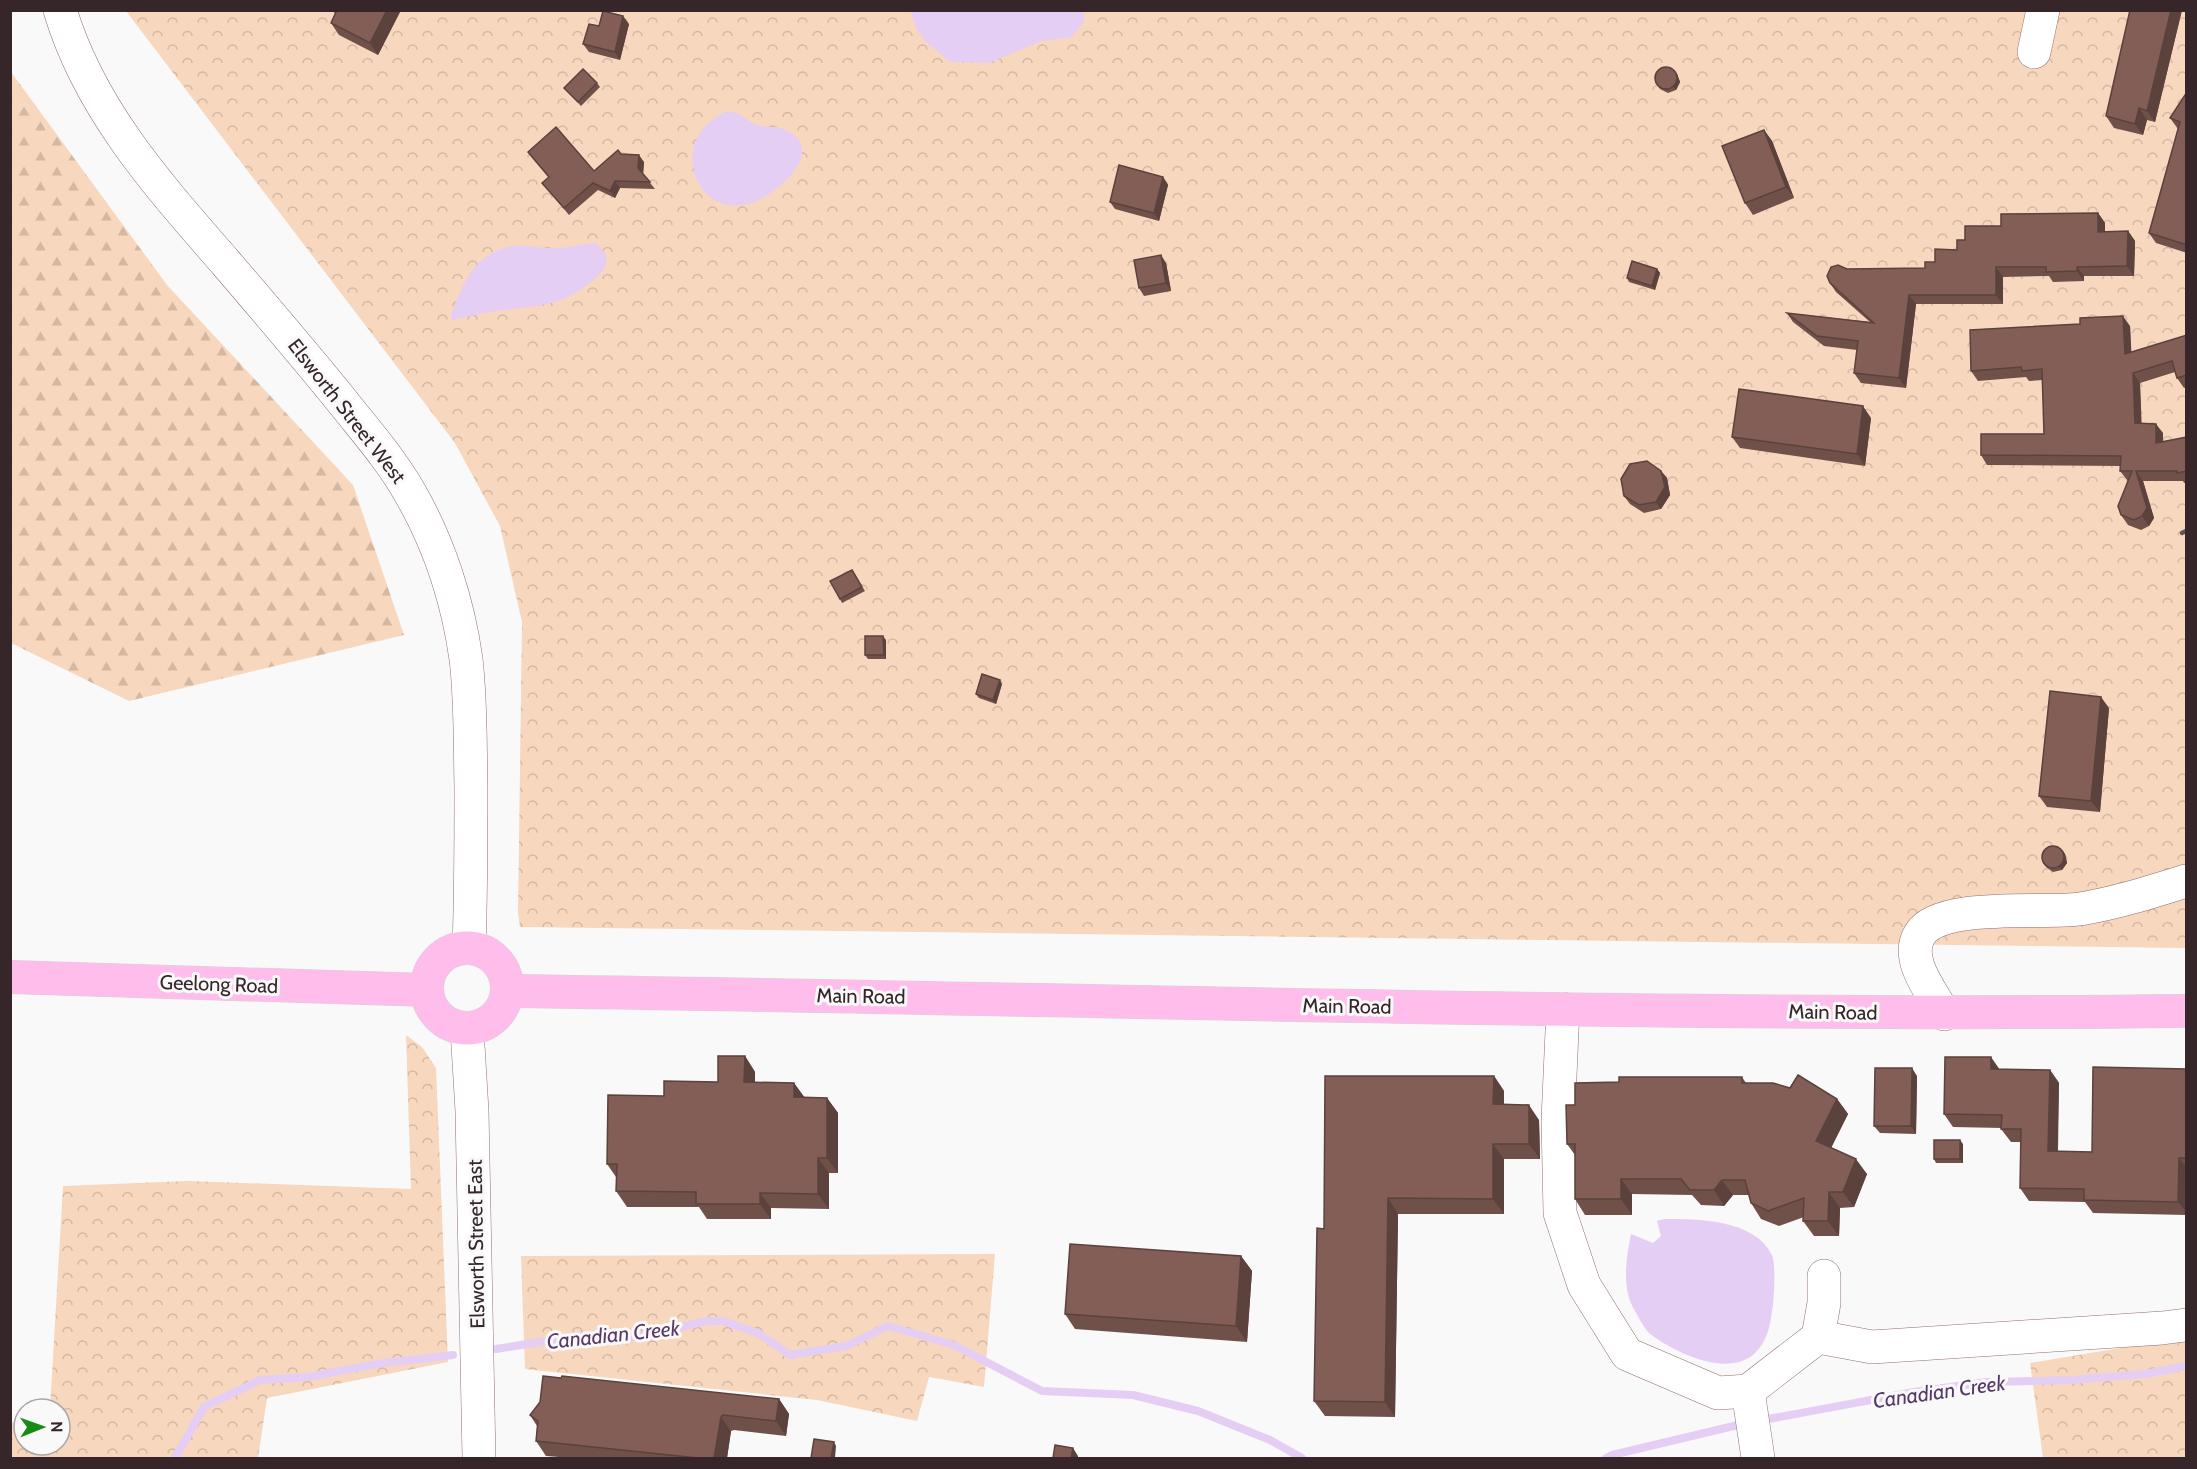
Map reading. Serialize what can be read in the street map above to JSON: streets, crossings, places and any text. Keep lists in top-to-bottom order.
{
  "streets": {
    "main road": ["Geelong Road", "Main Road"],
    "street": ["Elsworth Street West", "Elsworth Street East"]
  },
  "crossings": [
    ["Elsworth Street West", "Geelong Road"],
    ["Elsworth Street West", "Main Road"],
    ["Elsworth Street West", "Elsworth Street East"],
    ["Geelong Road", "Main Road"],
    ["Geelong Road", "Elsworth Street East"],
    ["Main Road", "Elsworth Street East"]
  ],
  "water": ["Canadian Creek"],
  "north": "right"
}
